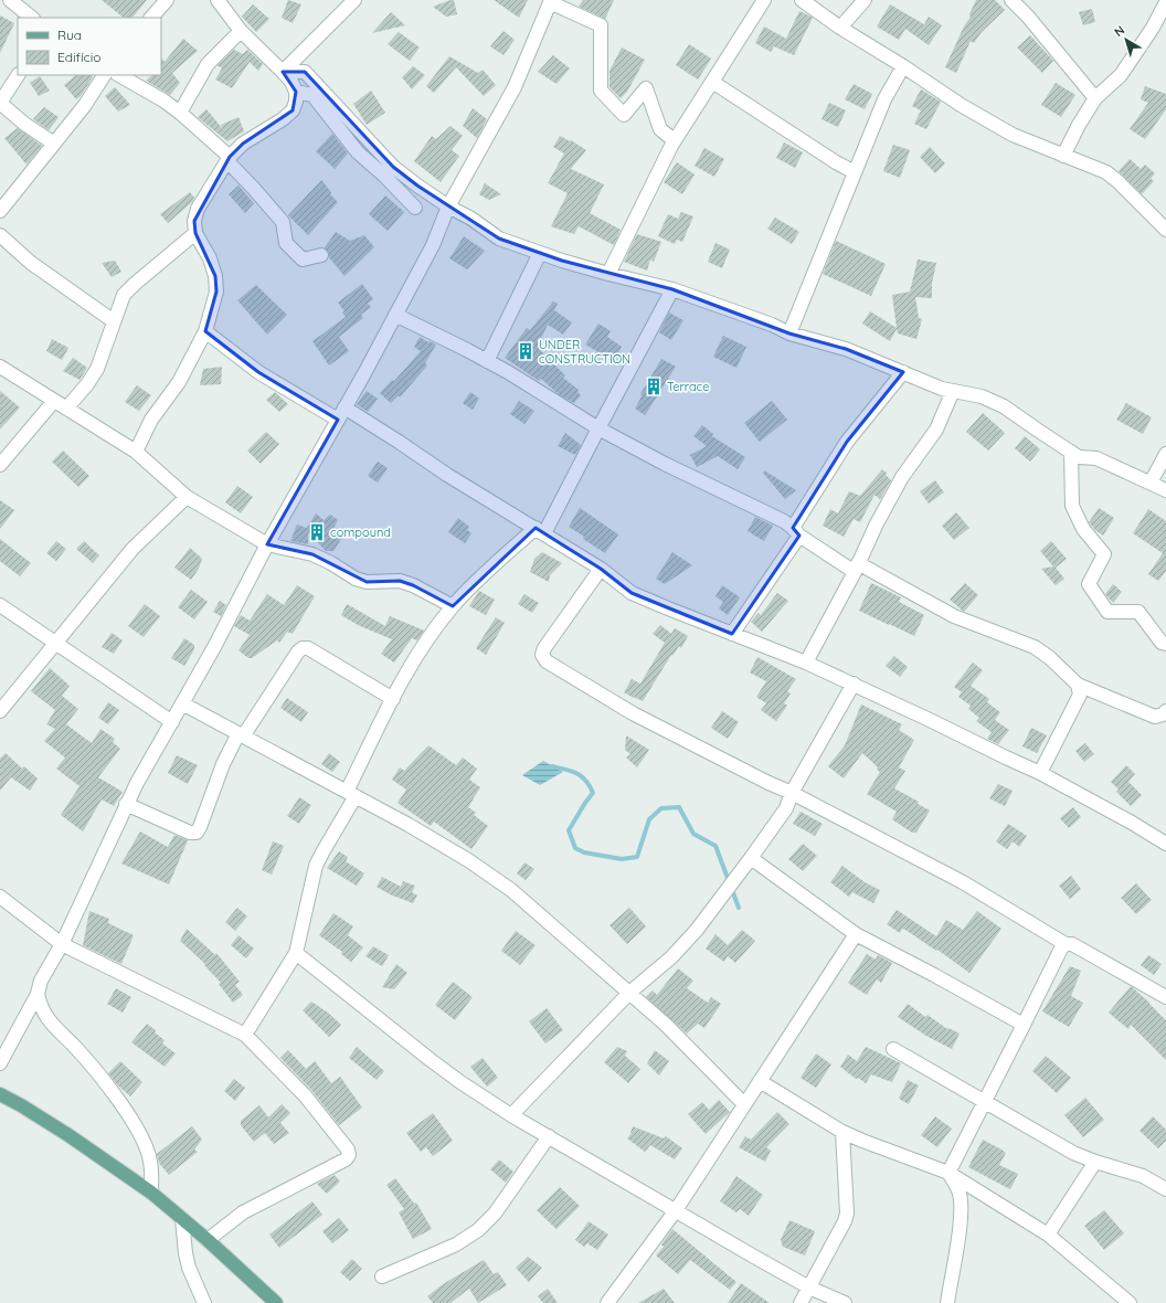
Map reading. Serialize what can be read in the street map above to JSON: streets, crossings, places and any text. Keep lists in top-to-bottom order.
{
  "places": {
    "building": ["UNDER cONSTRUCTION", "Terrace", "compound"]
  },
  "legend": ["Rua", "Edifício"],
  "north": "top left"
}
